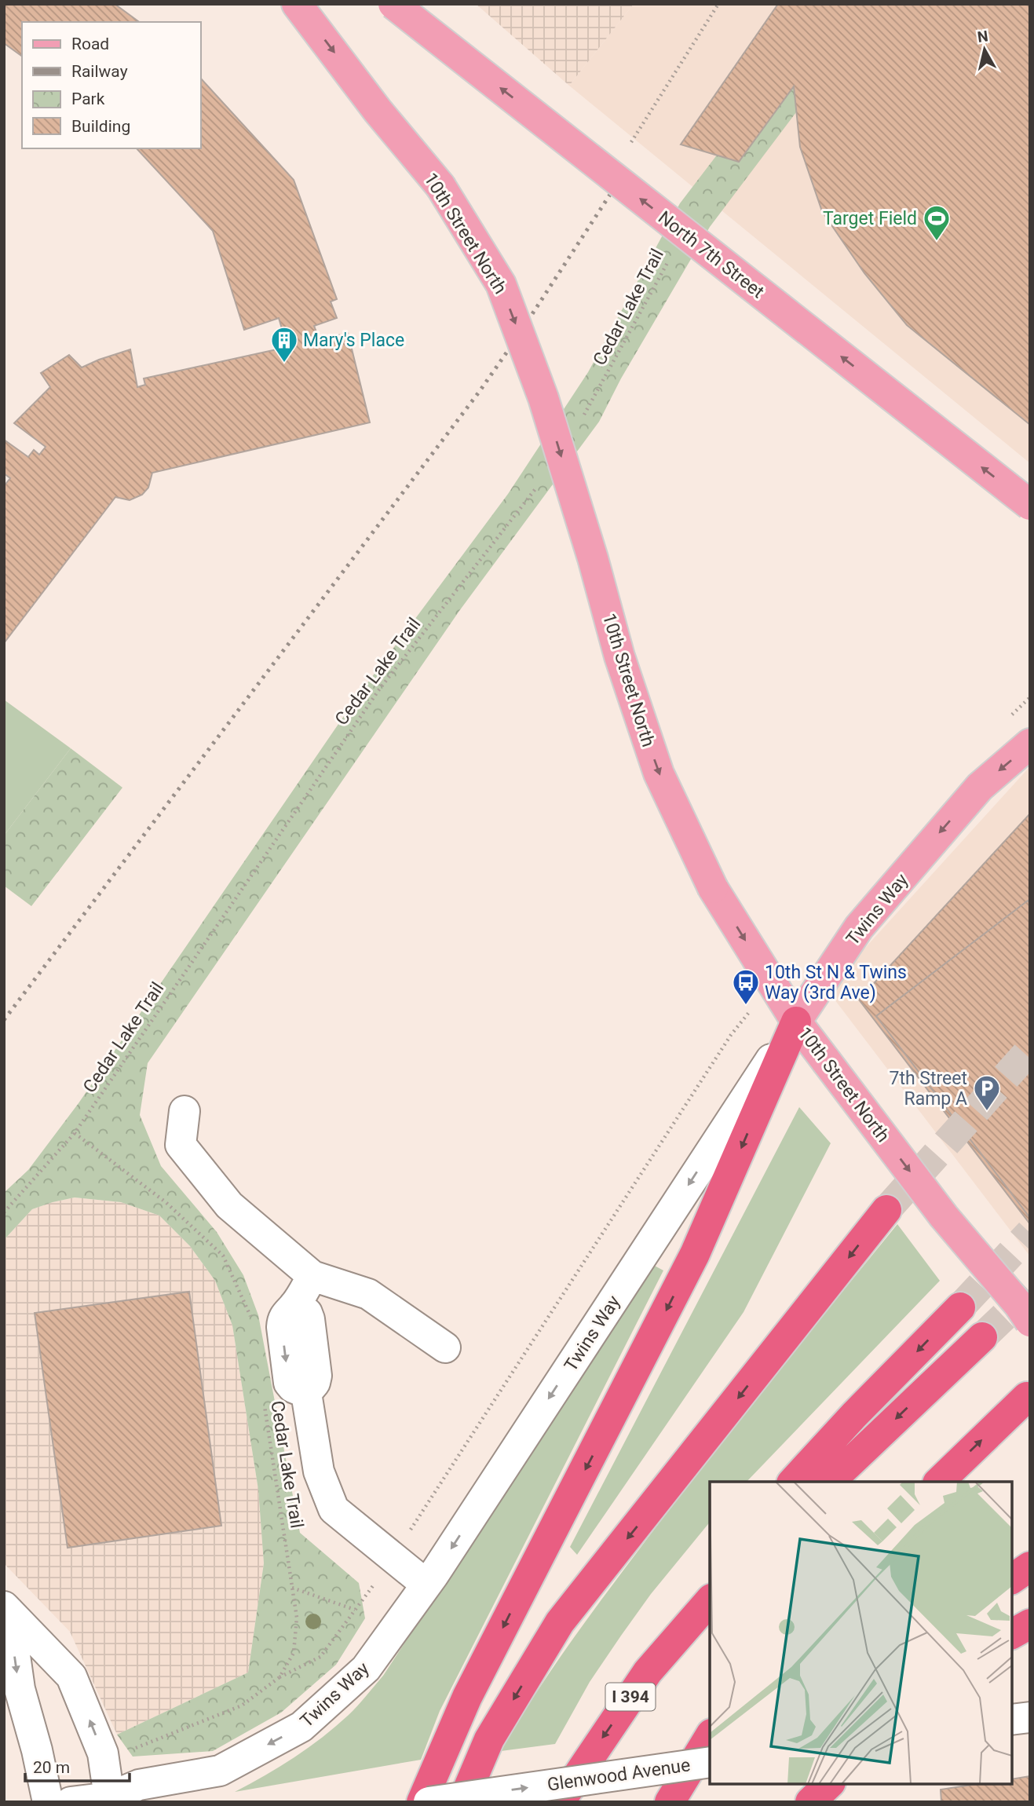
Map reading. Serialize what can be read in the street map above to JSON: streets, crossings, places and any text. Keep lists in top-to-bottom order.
{
  "streets": {
    "highway": ["I 394"],
    "main road": ["10th Street North", "North 7th Street", "Twins Way"],
    "street": ["Glenwood Avenue"],
    "path": ["Cedar Lake Trail"]
  },
  "crossings": [
    ["10th Street North", "Twins Way"]
  ],
  "one_way": [
    "10th Street North",
    "North 7th Street",
    "Twins Way",
    "Glenwood Avenue"
  ],
  "places": {
    "sports": ["Target Field"],
    "building": ["Mary's Place"],
    "bus stop": ["10th St N & Twins Way (3rd Ave)"],
    "parking": ["7th Street Ramp A"]
  },
  "legend": [
    "Road",
    "Railway",
    "Park",
    "Building"
  ],
  "scale_bar": "20 m",
  "north": "top"
}
